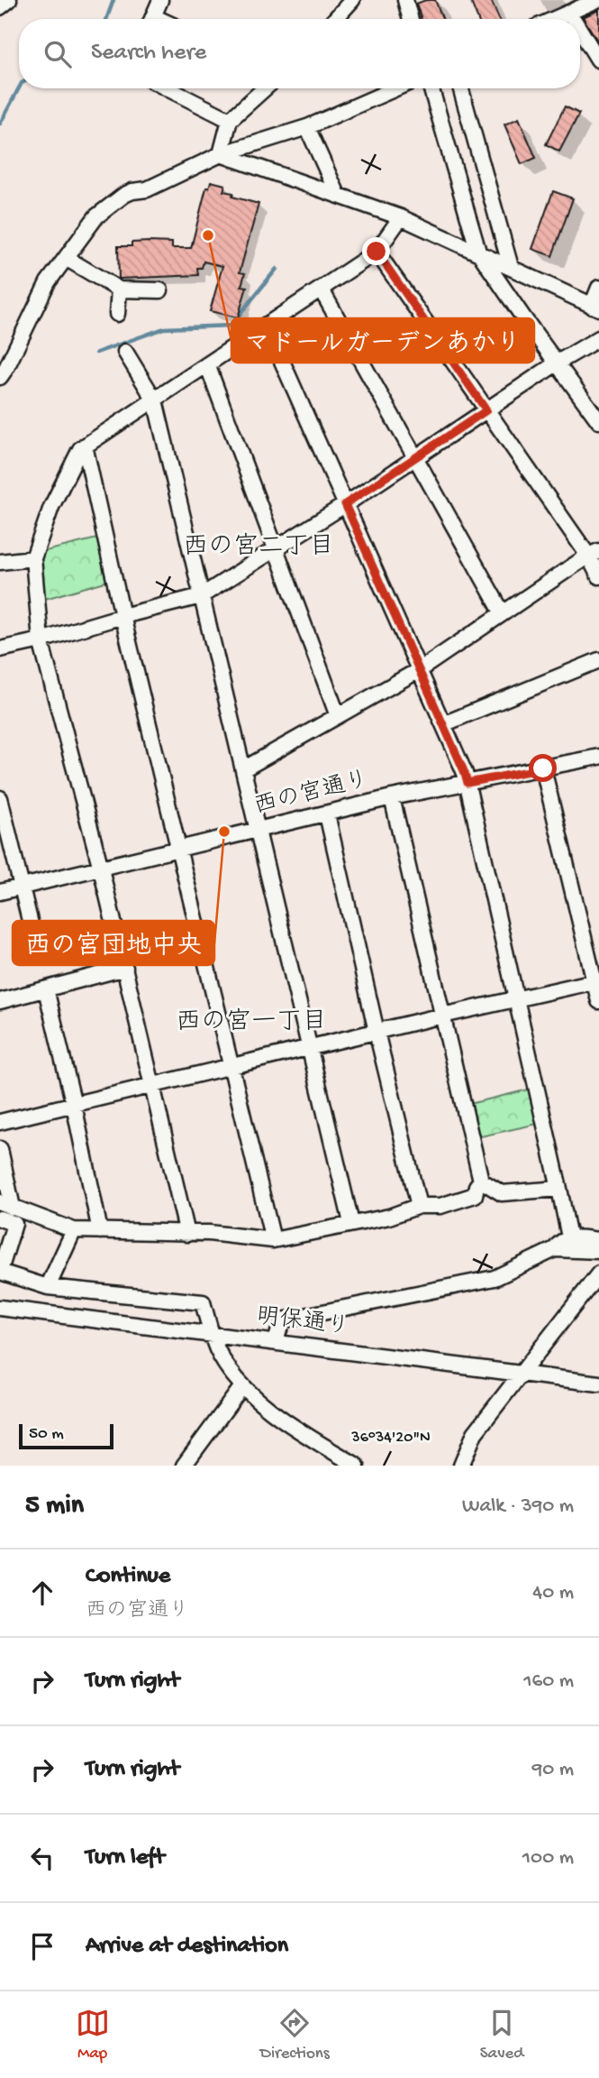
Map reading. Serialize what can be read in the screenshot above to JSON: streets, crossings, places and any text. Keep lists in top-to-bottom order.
{
  "streets": {
    "street": ["西の宮通り", "明保通り"]
  },
  "districts": ["西の宮二丁目", "西の宮一丁目"],
  "places": ["マドールガーデンあかり", "西の宮団地中央"],
  "scale_bar": "50 m",
  "page": {
    "search": "Search here",
    "scale": "50 m",
    "heading": ["5 min", "Walk · 390 m"],
    "list": [
      ["Continue", "西の宮通り", "40 m"],
      ["Turn right", "160 m"],
      ["Turn right", "90 m"],
      ["Turn left", "100 m"],
      "Arrive at destination"
    ],
    "nav": ["Map", "Directions", "Saved"]
  },
  "coordinates": ["36°34'20\"N"]
}
